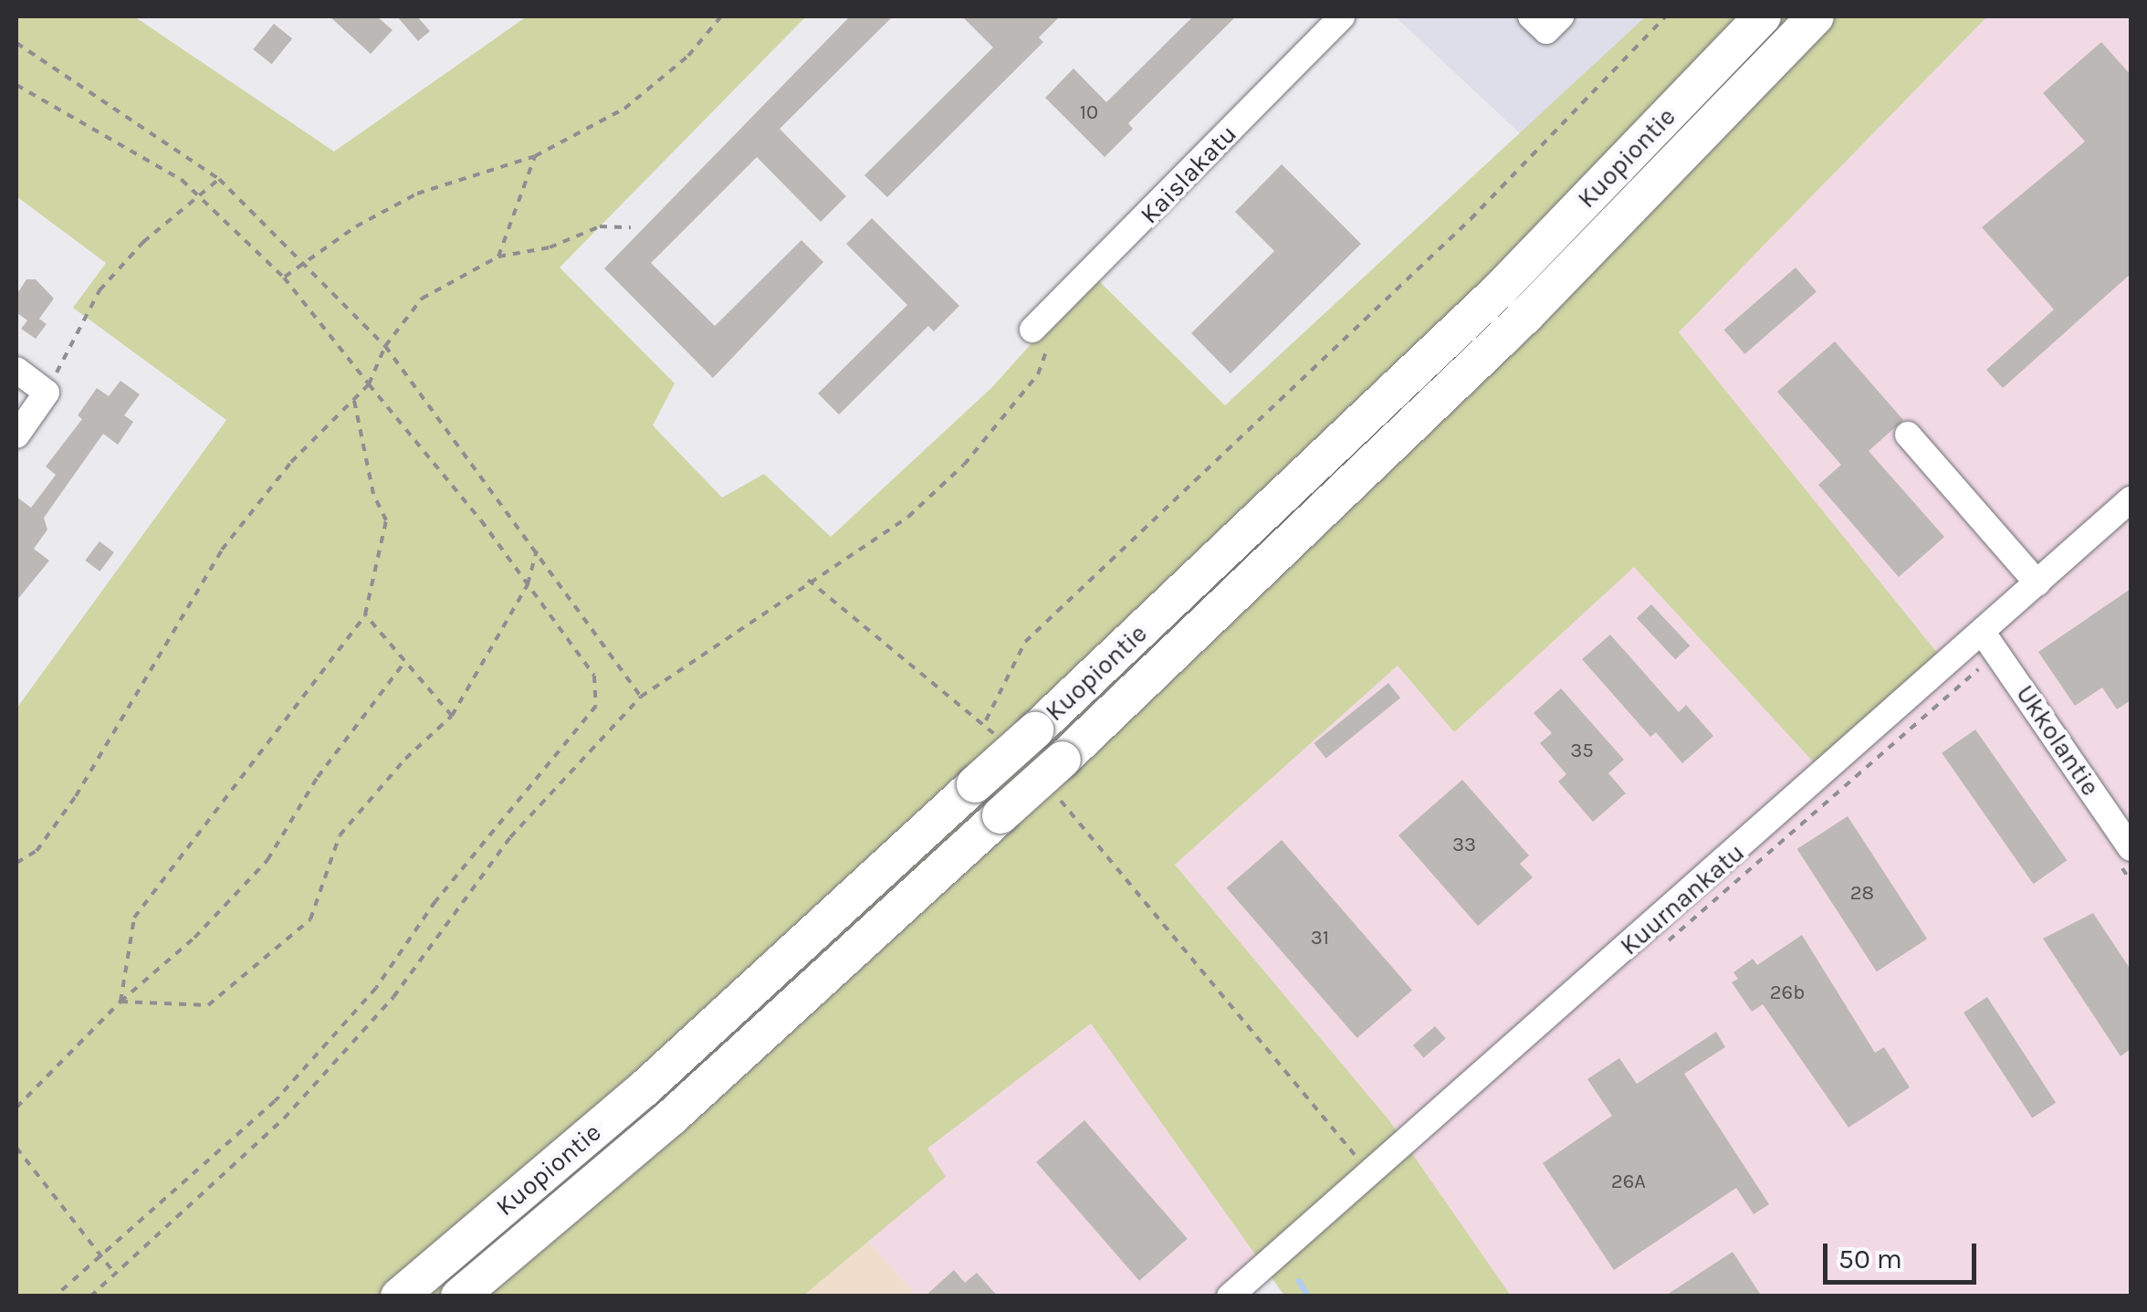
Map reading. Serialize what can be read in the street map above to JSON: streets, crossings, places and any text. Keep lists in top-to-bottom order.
{
  "streets": {
    "highway": ["Kuopiontie"],
    "street": ["Kaislakatu", "Ukkolantie", "Kuurnankatu"]
  },
  "crossings": [
    ["Ukkolantie", "Kuurnankatu"]
  ],
  "house_numbers": [
    "10",
    "35",
    "33",
    "28",
    "31",
    "26b",
    "26A"
  ],
  "scale_bar": "50 m"
}
